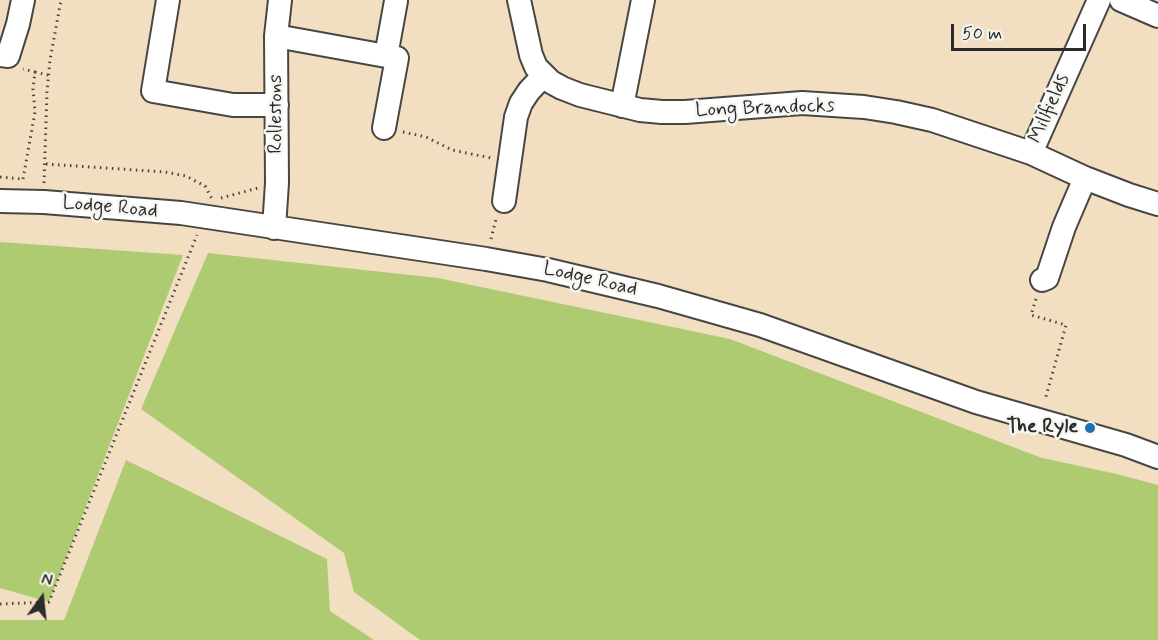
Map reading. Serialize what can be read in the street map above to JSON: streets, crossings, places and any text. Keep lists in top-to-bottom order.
{
  "streets": {
    "street": [
      "Long Brandocks",
      "Millfields",
      "Rollestons",
      "Lodge Road"
    ]
  },
  "crossings": [
    ["Long Brandocks", "Millfields"],
    ["Rollestons", "Lodge Road"]
  ],
  "places": ["The Ryle"],
  "scale_bar": "50 m",
  "north": "top"
}
